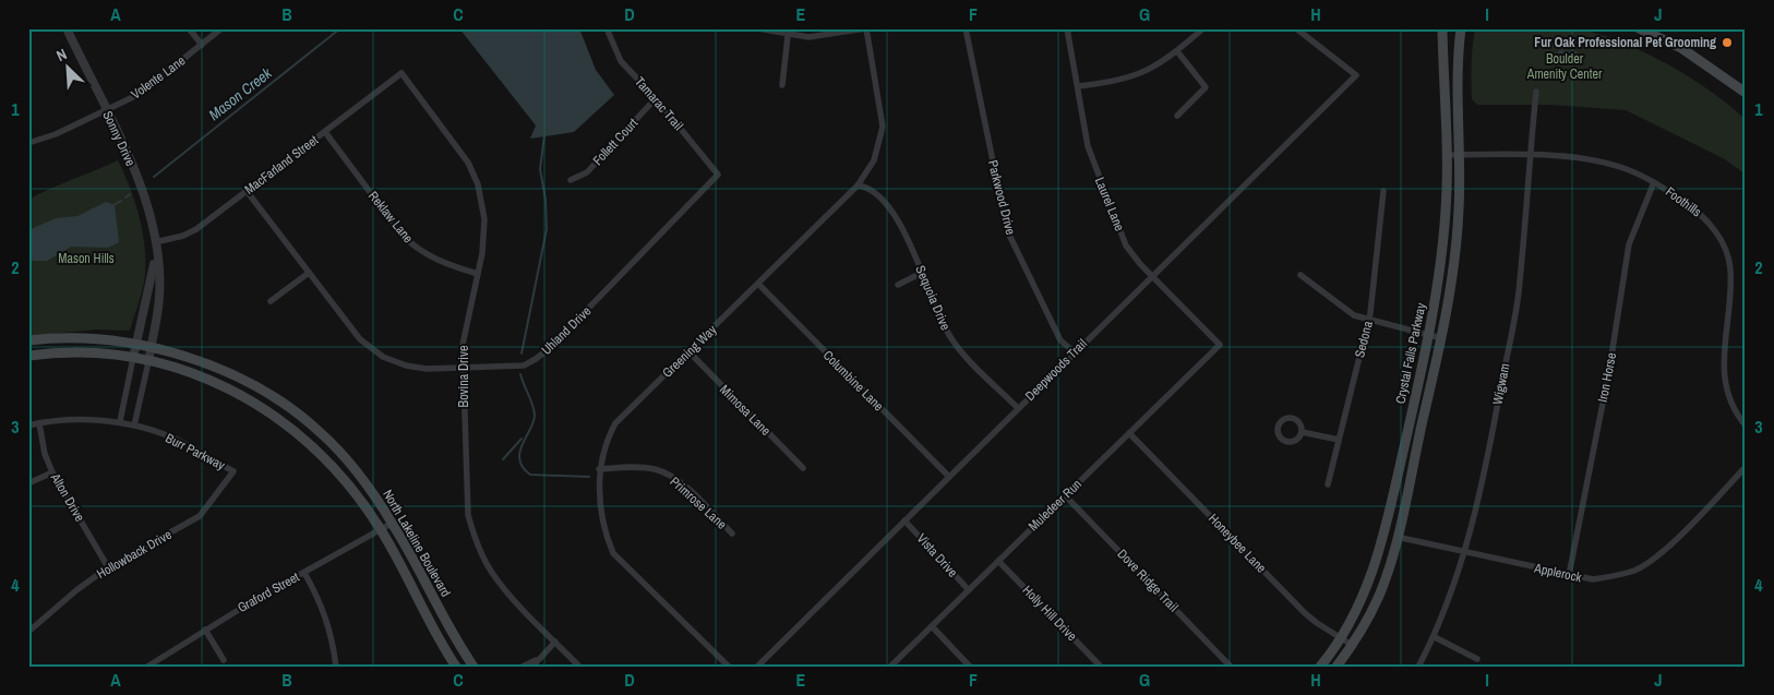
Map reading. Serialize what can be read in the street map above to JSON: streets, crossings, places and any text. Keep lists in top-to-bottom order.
{
  "streets": {
    "main road": ["Crystal Falls Parkway", "North Lakeline Boulevard"],
    "street": [
      "Volente Lane",
      "Tamarac Trail",
      "Sonny Drive",
      "Follett Court",
      "MacFarland Street",
      "Parkwood Drive",
      "Foothills",
      "Laurel Lane",
      "Reklaw Lane",
      "Sequoia Drive",
      "Uhland Drive",
      "Sedona",
      "Greening Way",
      "Deepwoods Trail",
      "Bovina Drive",
      "Iron Horse",
      "Columbine Lane",
      "Wigwam",
      "Mimosa Lane",
      "Burr Parkway",
      "Alton Drive",
      "Primrose Lane",
      "Muledeer Run",
      "Honeybee Lane",
      "Hollowback Drive",
      "Vista Drive",
      "Applerock",
      "Dove Ridge Trail",
      "Graford Street",
      "Holly Hill Drive"
    ]
  },
  "crossings": [
    ["Volente Lane", "Sonny Drive"],
    ["Tamarac Trail", "Follett Court"],
    ["Tamarac Trail", "Uhland Drive"],
    ["Sonny Drive", "MacFarland Street"],
    ["Sonny Drive", "Burr Parkway"],
    ["Sonny Drive", "North Lakeline Boulevard"],
    ["MacFarland Street", "Reklaw Lane"],
    ["MacFarland Street", "Uhland Drive"],
    ["MacFarland Street", "Bovina Drive"],
    ["Parkwood Drive", "Deepwoods Trail"],
    ["Foothills", "Crystal Falls Parkway"],
    ["Foothills", "Iron Horse"],
    ["Foothills", "Wigwam"],
    ["Laurel Lane", "Deepwoods Trail"],
    ["Laurel Lane", "Muledeer Run"],
    ["Reklaw Lane", "Bovina Drive"],
    ["Sequoia Drive", "Greening Way"],
    ["Sequoia Drive", "Deepwoods Trail"],
    ["Uhland Drive", "Bovina Drive"],
    ["Greening Way", "Columbine Lane"],
    ["Greening Way", "Mimosa Lane"],
    ["Greening Way", "Primrose Lane"],
    ["Crystal Falls Parkway", "Honeybee Lane"],
    ["Crystal Falls Parkway", "Applerock"],
    ["Deepwoods Trail", "Columbine Lane"],
    ["Deepwoods Trail", "Vista Drive"],
    ["Iron Horse", "Applerock"],
    ["Wigwam", "Applerock"],
    ["Burr Parkway", "Alton Drive"],
    ["Burr Parkway", "Hollowback Drive"],
    ["Alton Drive", "Hollowback Drive"],
    ["Muledeer Run", "Honeybee Lane"],
    ["Muledeer Run", "Vista Drive"],
    ["Muledeer Run", "Dove Ridge Trail"],
    ["Muledeer Run", "Holly Hill Drive"],
    ["North Lakeline Boulevard", "Graford Street"]
  ],
  "water": ["Mason Creek"],
  "parks": ["Boulder Amenity Center", "Mason Hills"],
  "places": ["Fur Oak Professional Pet Grooming"],
  "north": "top left",
  "grid": {
    "columns": [
      "A",
      "B",
      "C",
      "D",
      "E",
      "F",
      "G",
      "H",
      "I",
      "J"
    ],
    "rows": [
      "1",
      "2",
      "3",
      "4"
    ]
  }
}
